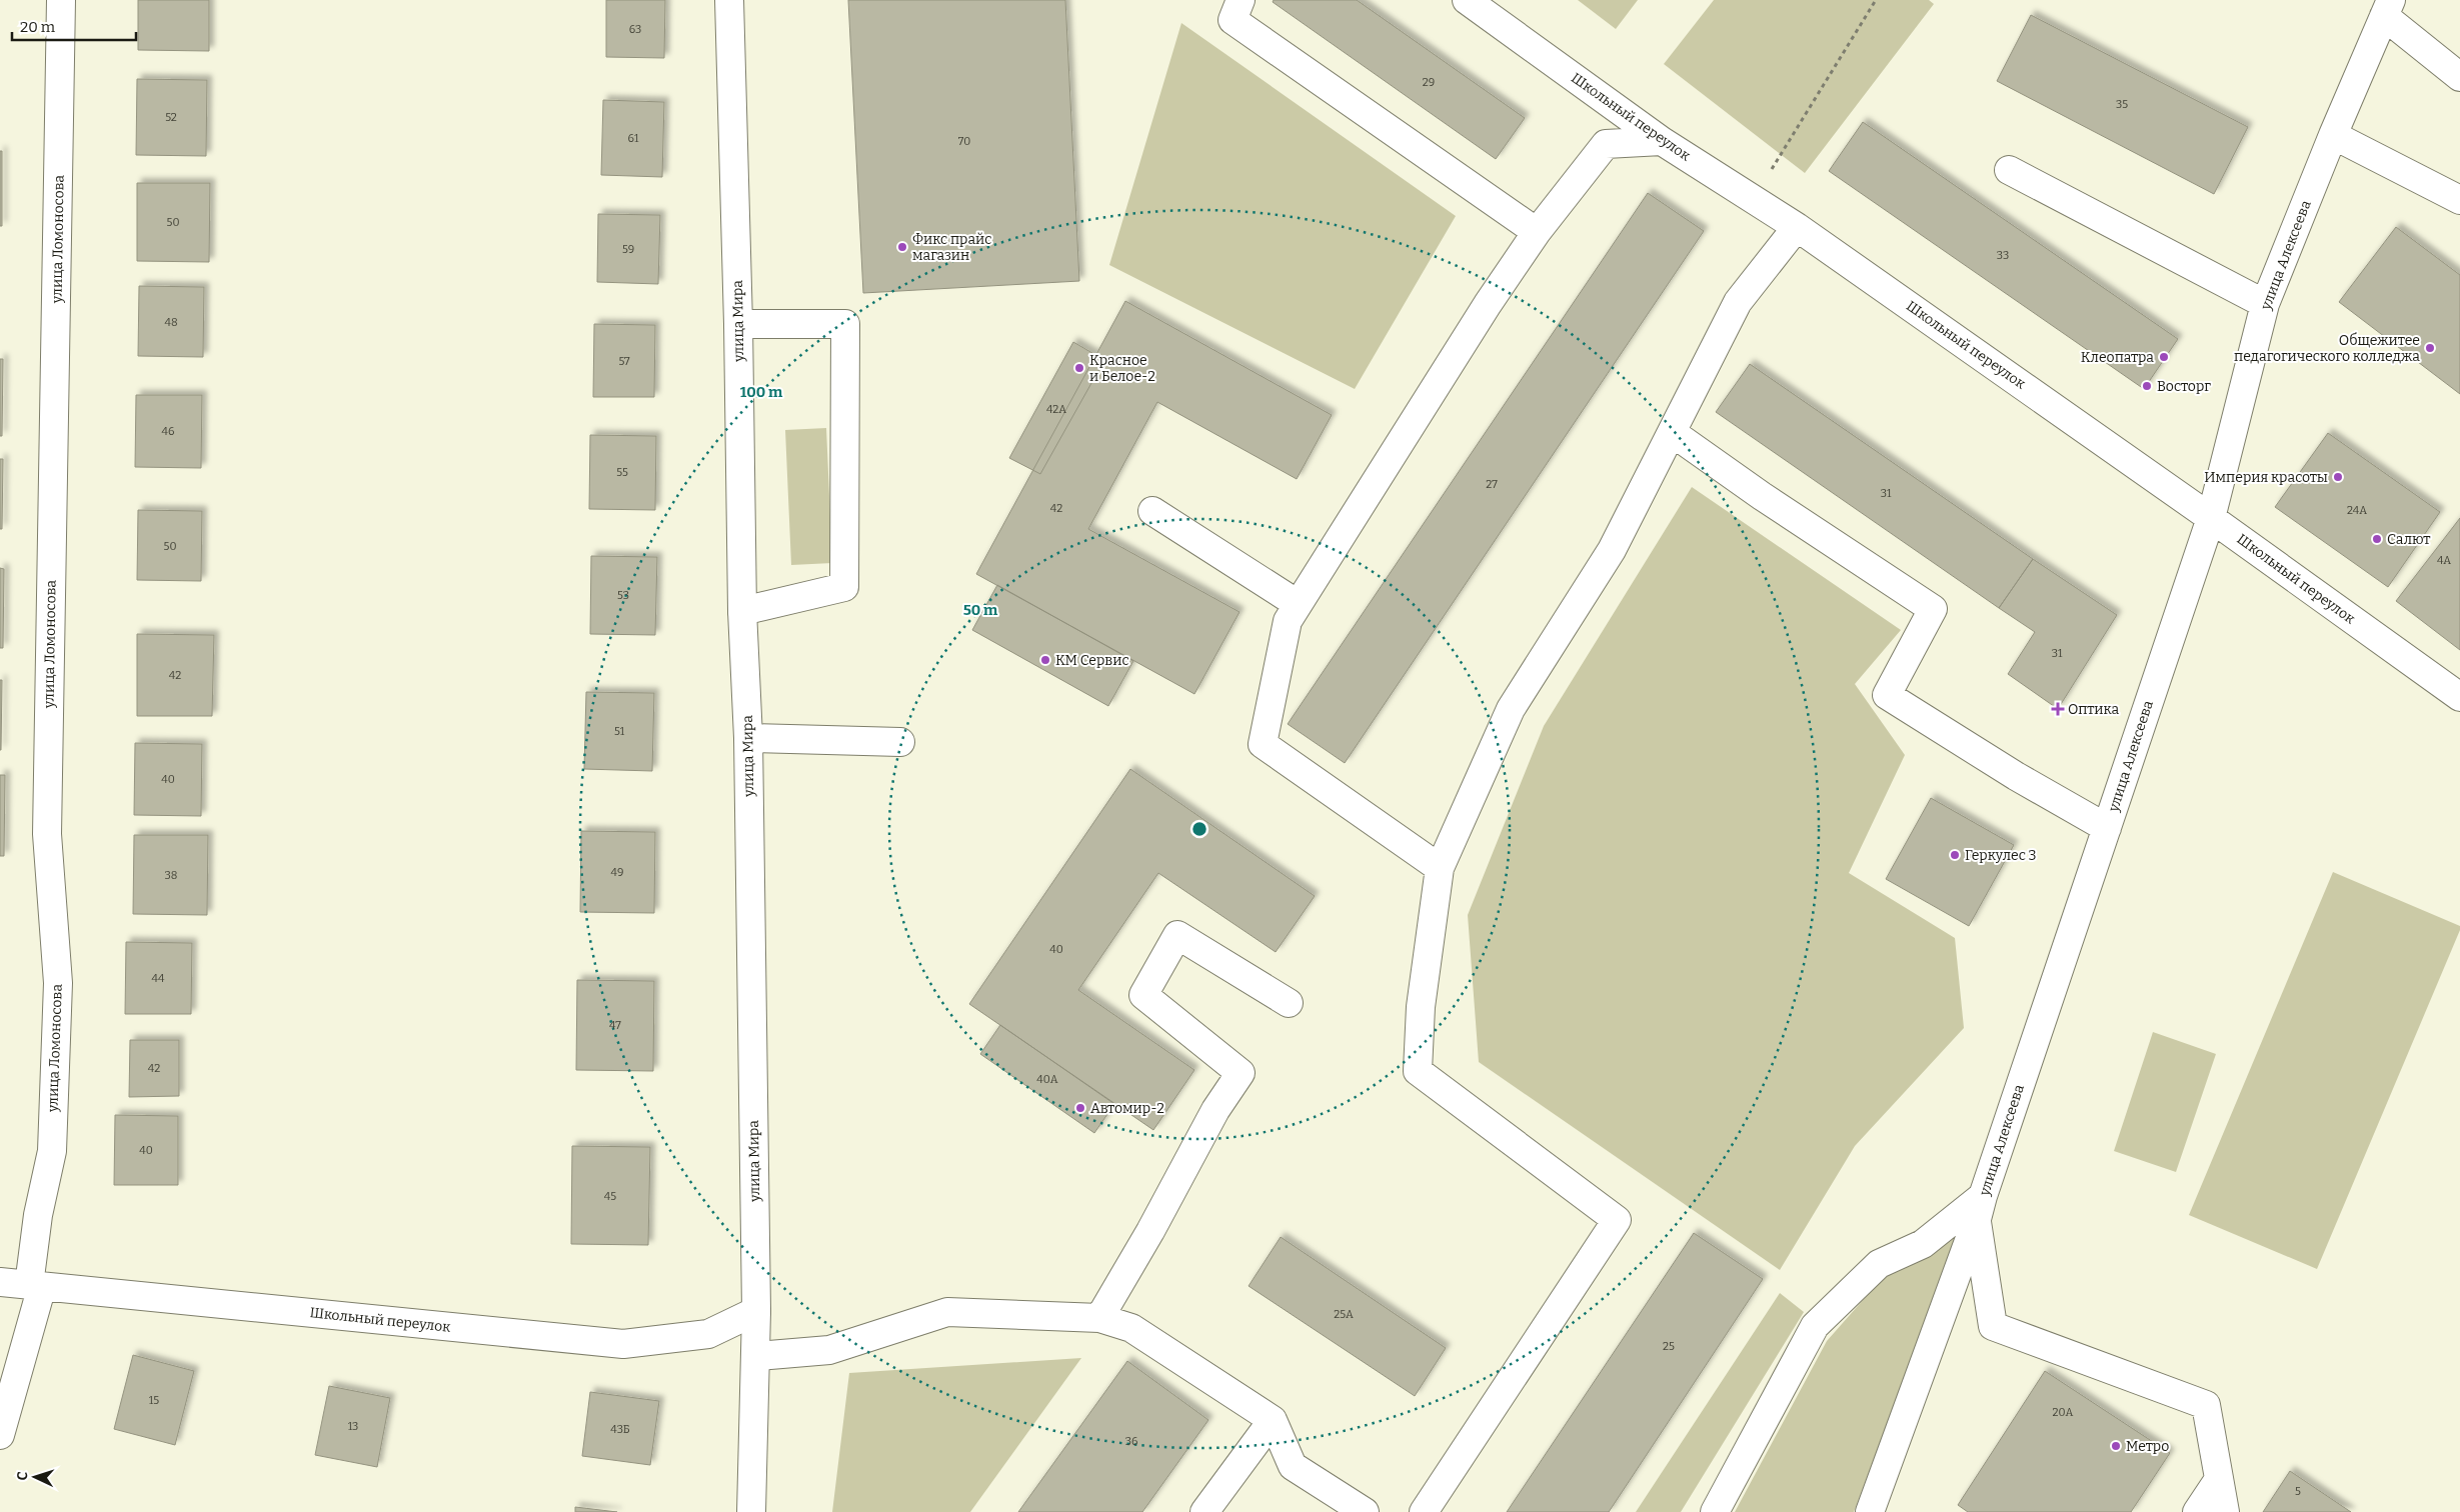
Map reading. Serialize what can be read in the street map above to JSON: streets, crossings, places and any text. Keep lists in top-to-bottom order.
{
  "streets": {
    "street": [
      "Школьный переулок",
      "улица Ломоносова",
      "улица Алексеева",
      "улица Мира"
    ]
  },
  "crossings": [
    ["Школьный переулок", "улица Ломоносова"],
    ["Школьный переулок", "улица Алексеева"],
    ["Школьный переулок", "улица Мира"]
  ],
  "places": {
    "other": [
      "Фикс прайс магазин",
      "Общежитее педагогического колледжа",
      "Клеопатра",
      "Красное и Белое-2",
      "Восторг",
      "Империя красоты",
      "Салют",
      "КМ Сервис",
      "Геркулес 3",
      "Автомир-2",
      "Метро"
    ],
    "health": ["Оптика"]
  },
  "house_numbers": [
    "63",
    "29",
    "35",
    "52",
    "61",
    "70",
    "50",
    "59",
    "33",
    "48",
    "57",
    "42А",
    "46",
    "55",
    "27",
    "31",
    "42",
    "24А",
    "50",
    "4А",
    "53",
    "31",
    "42",
    "51",
    "40",
    "49",
    "38",
    "40",
    "44",
    "47",
    "42",
    "40А",
    "40",
    "45",
    "25А",
    "25",
    "15",
    "20А",
    "13",
    "43Б",
    "36",
    "5"
  ],
  "scale_bar": "20 m",
  "north": "left",
  "rings": ["100 m", "50 m"]
}
